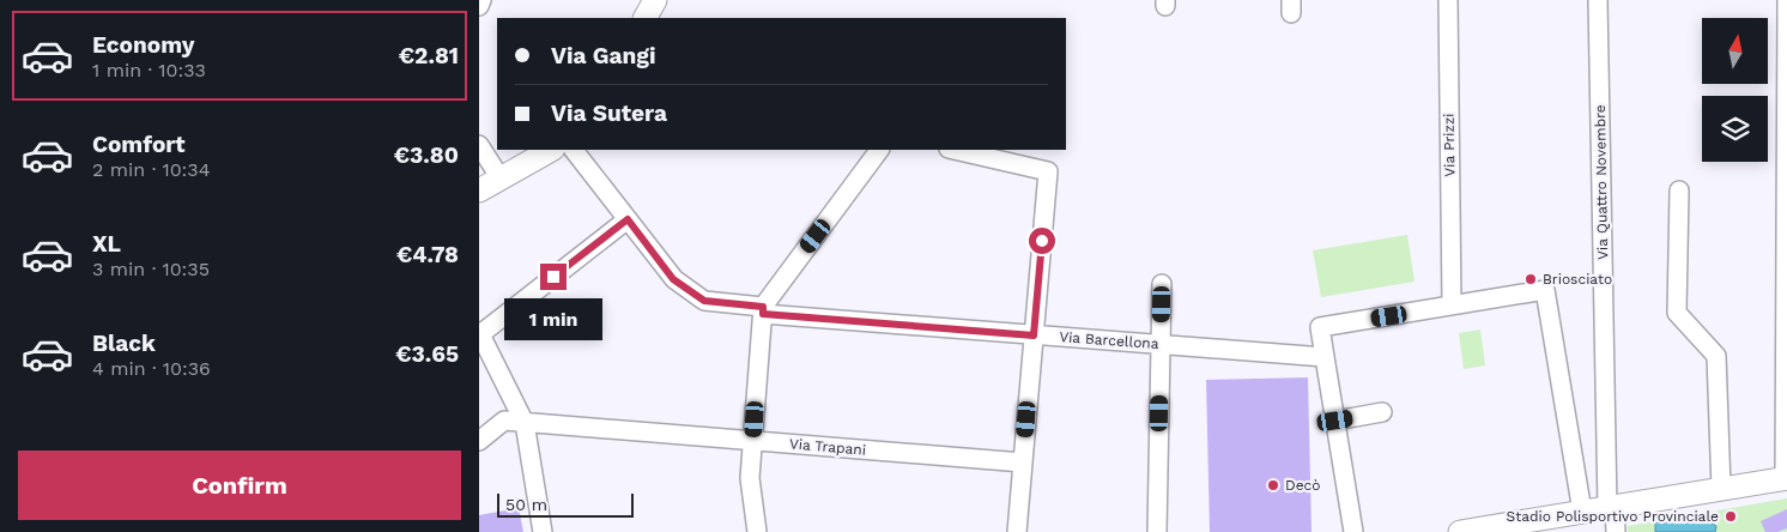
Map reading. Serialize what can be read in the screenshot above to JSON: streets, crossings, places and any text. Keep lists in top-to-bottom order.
{
  "streets": {
    "street": [
      "Via Prizzi",
      "Via Quattro Novembre",
      "Via Barcellona",
      "Via Trapani"
    ]
  },
  "places": ["Briosciato", "Decò", "Stadio Polisportivo Provinciale"],
  "scale_bar": "50 m",
  "north": "top",
  "page": {
    "list": [
      {
        "name": "Economy",
        "note": "1 min · 10:33",
        "value": "€2.81"
      },
      {
        "name": "Comfort",
        "note": "2 min · 10:34",
        "value": "€3.80"
      },
      {
        "name": "XL",
        "note": "3 min · 10:35",
        "value": "€4.78"
      },
      {
        "name": "Black",
        "note": "4 min · 10:36",
        "value": "€3.65"
      }
    ],
    "banner": ["Via Gangi", "Via Sutera"],
    "bubble": "1 min",
    "buttons": "Confirm",
    "scale": "50 m"
  }
}
